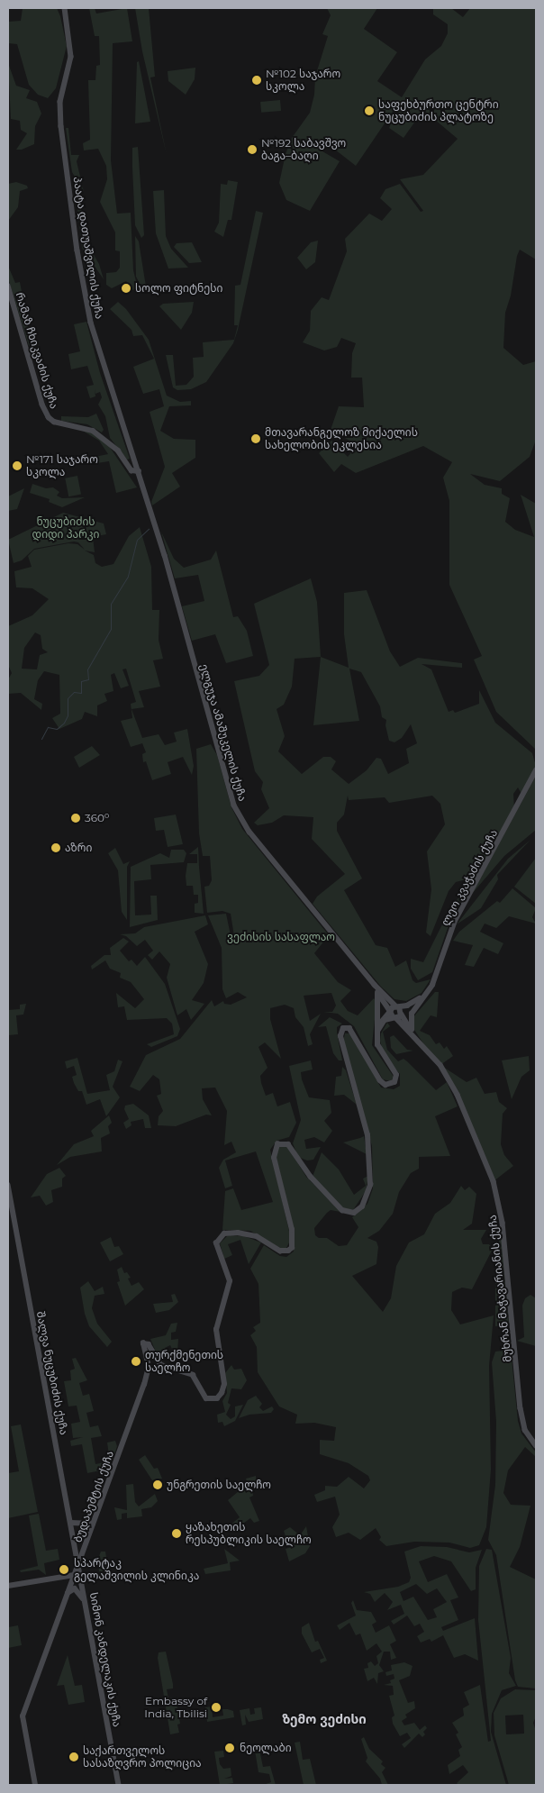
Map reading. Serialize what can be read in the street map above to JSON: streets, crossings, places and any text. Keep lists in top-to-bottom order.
{
  "streets": {
    "main road": [
      "პაატა დათუაშვილის ქუჩა",
      "რამაზ ჩხიკვაძის ქუჩა",
      "ელგუჯა ამაშუკელის ქუჩა",
      "ლეო კვაჭაძის ქუჩა",
      "მუხრან მაჭავარიანის ქუჩა",
      "შალვა ნუცუბიძის ქუჩა",
      "ბუდაპეშტის ქუჩა",
      "სიმონ კანდელაკის ქუჩა"
    ]
  },
  "crossings": [
    ["პაატა დათუაშვილის ქუჩა", "რამაზ ჩხიკვაძის ქუჩა"],
    ["პაატა დათუაშვილის ქუჩა", "ელგუჯა ამაშუკელის ქუჩა"],
    ["რამაზ ჩხიკვაძის ქუჩა", "ელგუჯა ამაშუკელის ქუჩა"],
    ["შალვა ნუცუბიძის ქუჩა", "ბუდაპეშტის ქუჩა"],
    ["შალვა ნუცუბიძის ქუჩა", "სიმონ კანდელაკის ქუჩა"],
    ["ბუდაპეშტის ქუჩა", "სიმონ კანდელაკის ქუჩა"]
  ],
  "districts": ["ზემო ვეძისი"],
  "parks": ["ნუცუბიძის დიდი პარკი", "ვეძისის სასაფლაო"],
  "places": [
    "№102 საჯარო სკოლა",
    "საფეხბურთო ცენტრი ნუცუბიძის პლატოზე",
    "№192 საბავშვო ბაგა–ბაღი",
    "სოლო ფიტნესი",
    "მთავარანგელოზ მიქაელის სახელობის ეკლესია",
    "№171 საჯარო სკოლა",
    "360⁰",
    "აზრი",
    "თურქმენეთის საელჩო",
    "უნგრეთის საელჩო",
    "ყაზახეთის რესპუბლიკის საელჩო",
    "სპარტაკ გელაშვილის კლინიკა",
    "Embassy of India, Tbilisi",
    "ნეოლაბი",
    "საქართველოს სასაზღვრო პოლიცია"
  ]
}
